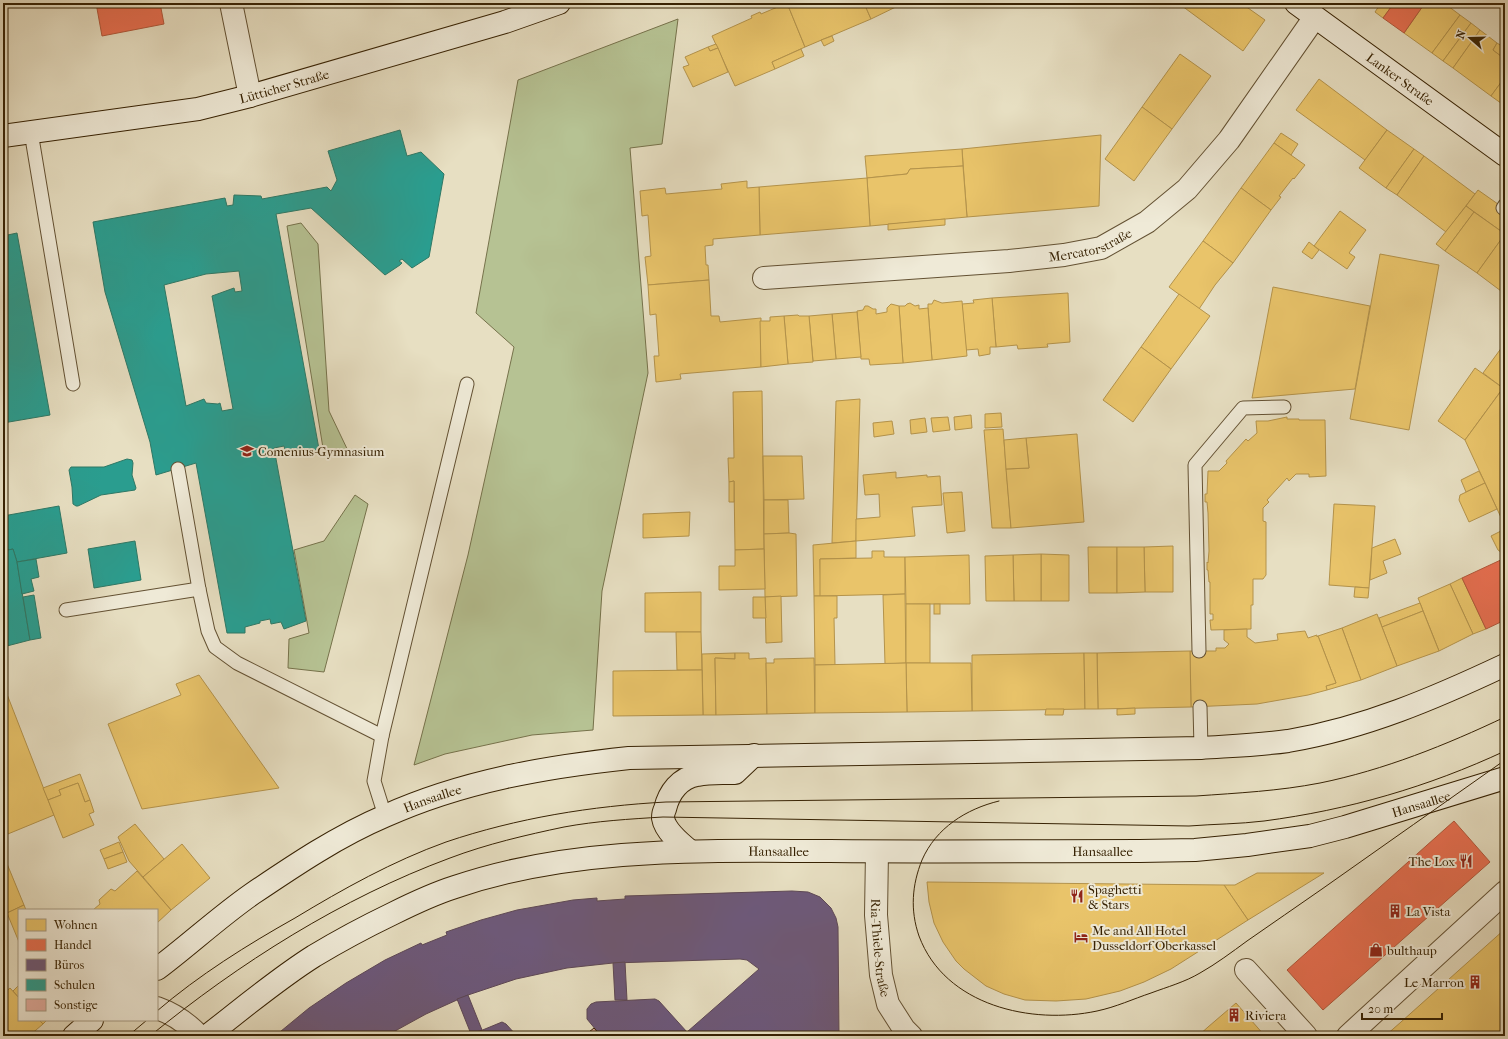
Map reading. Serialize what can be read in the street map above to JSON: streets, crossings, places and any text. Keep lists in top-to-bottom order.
{
  "streets": {
    "street": [
      "Lanker Straße",
      "Lütticher Straße",
      "Mercatorstraße",
      "Hansaallee",
      "Ria-Thiele-Straße"
    ]
  },
  "crossings": [
    ["Lanker Straße", "Mercatorstraße"],
    ["Hansaallee", "Ria-Thiele-Straße"]
  ],
  "places": {
    "school or university": ["Comenius-Gymnasium"],
    "restaurant": ["The Lox", "Spaghetti & Stars"],
    "building": ["La Vista", "Le Marron", "Riviera"],
    "hotel": ["Me and All Hotel Dusseldorf Oberkassel"],
    "shop": ["bulthaup"]
  },
  "legend": [
    "Wohnen",
    "Handel",
    "Büros",
    "Schulen",
    "Sonstige"
  ],
  "scale_bar": "20 m",
  "north": "left"
}
